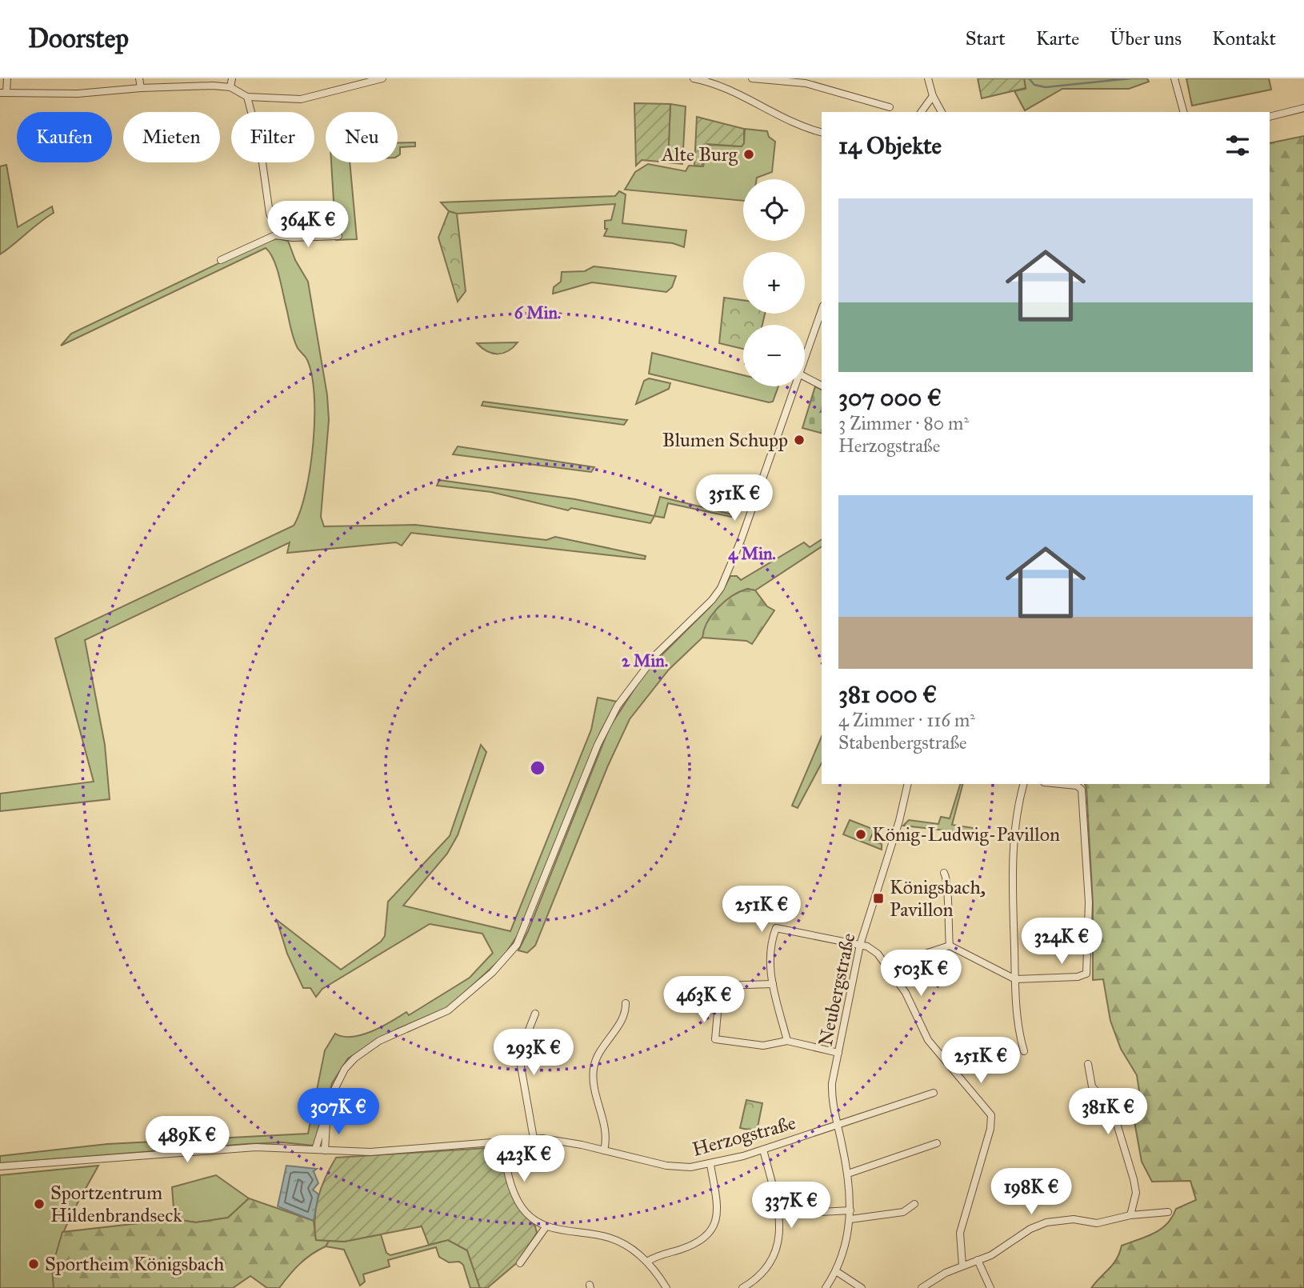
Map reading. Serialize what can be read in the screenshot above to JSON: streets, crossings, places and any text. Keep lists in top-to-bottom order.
{
  "streets": {
    "street": ["Neubergstraße", "Herzogstraße"]
  },
  "crossings": [
    ["Neubergstraße", "Herzogstraße"]
  ],
  "places": {
    "other": [
      "Alte Burg",
      "Blumen Schupp",
      "König-Ludwig-Pavillon",
      "Sportzentrum Hildenbrandseck",
      "Sportheim Königsbach"
    ],
    "transit": ["Königsbach, Pavillon"]
  },
  "page": {
    "header": "Doorstep",
    "nav": [
      "Start",
      "Karte",
      "Über uns",
      "Kontakt"
    ],
    "chip": [
      "Kaufen",
      "Mieten",
      "Filter",
      "Neu"
    ],
    "heading": "14 Objekte",
    "map_buttons": ["+", "−"],
    "list": [
      {
        "name": "307 000 €",
        "note": "3 Zimmer · 80 m² · Herzogstraße"
      },
      {
        "name": "381 000 €",
        "note": "4 Zimmer · 116 m² · Stabenbergstraße"
      }
    ],
    "price": [
      "364K €",
      "351K €",
      "251K €",
      "324K €",
      "503K €",
      "463K €",
      "293K €",
      "251K €",
      "307K €",
      "381K €",
      "489K €",
      "423K €",
      "198K €",
      "337K €"
    ]
  },
  "rings": ["6 Min.", "4 Min.", "2 Min."]
}
